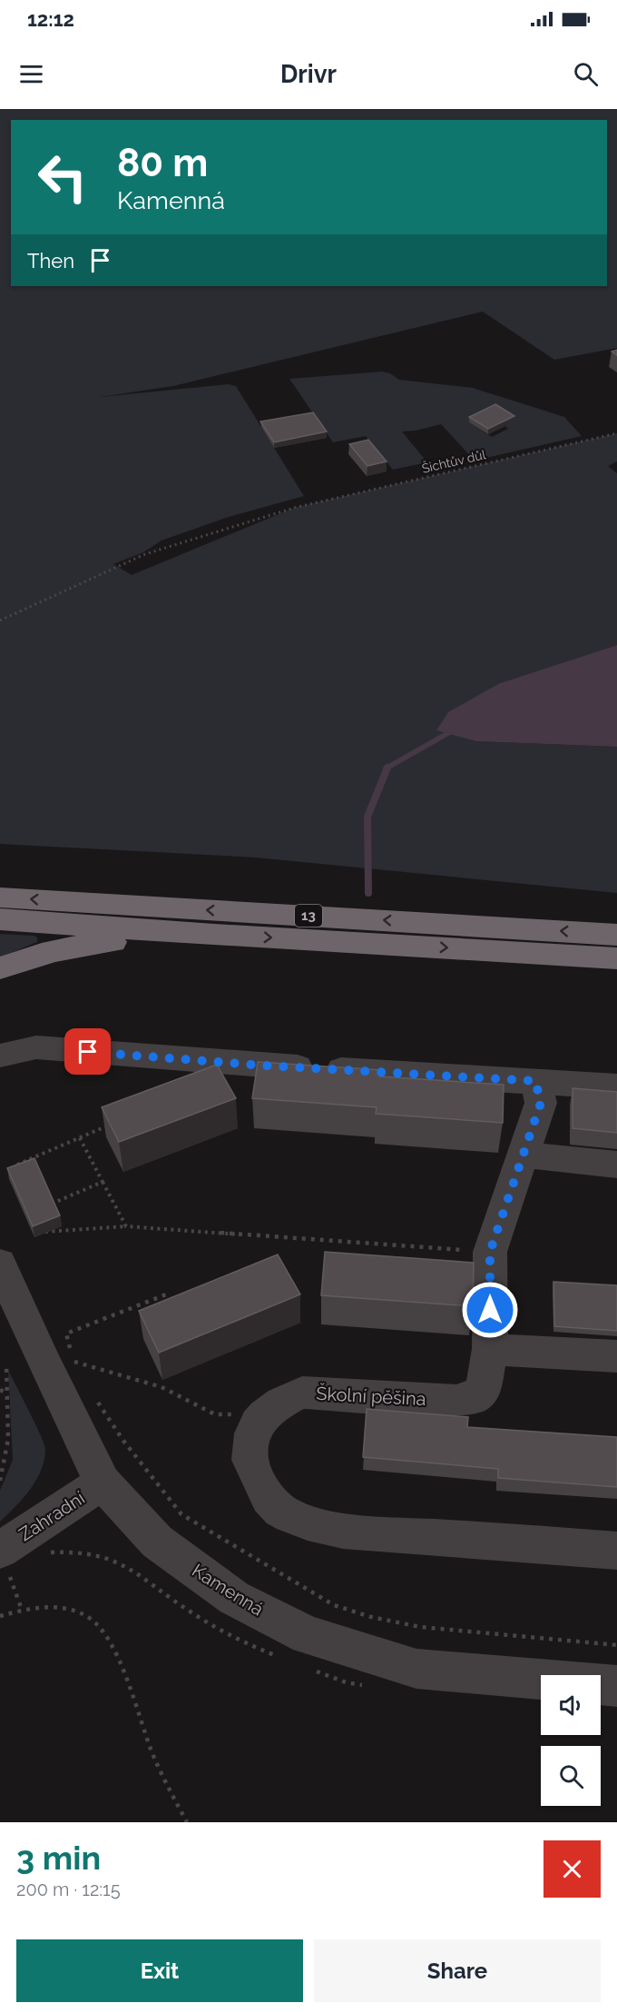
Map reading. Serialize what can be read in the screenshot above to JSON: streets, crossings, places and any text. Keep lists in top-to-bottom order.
{
  "streets": {
    "highway": ["13"],
    "street": ["Školní pěšina", "Zahradní", "Kamenná"],
    "path": ["Šichtův důl"]
  },
  "crossings": [
    ["Zahradní", "Kamenná"]
  ],
  "page": {
    "status": "12:12",
    "header": "Drivr",
    "turn": ["80 m", "Kamenná"],
    "then": "Then",
    "heading": ["3 min", "200 m · 12:15"],
    "buttons": ["Exit", "Share"]
  }
}
